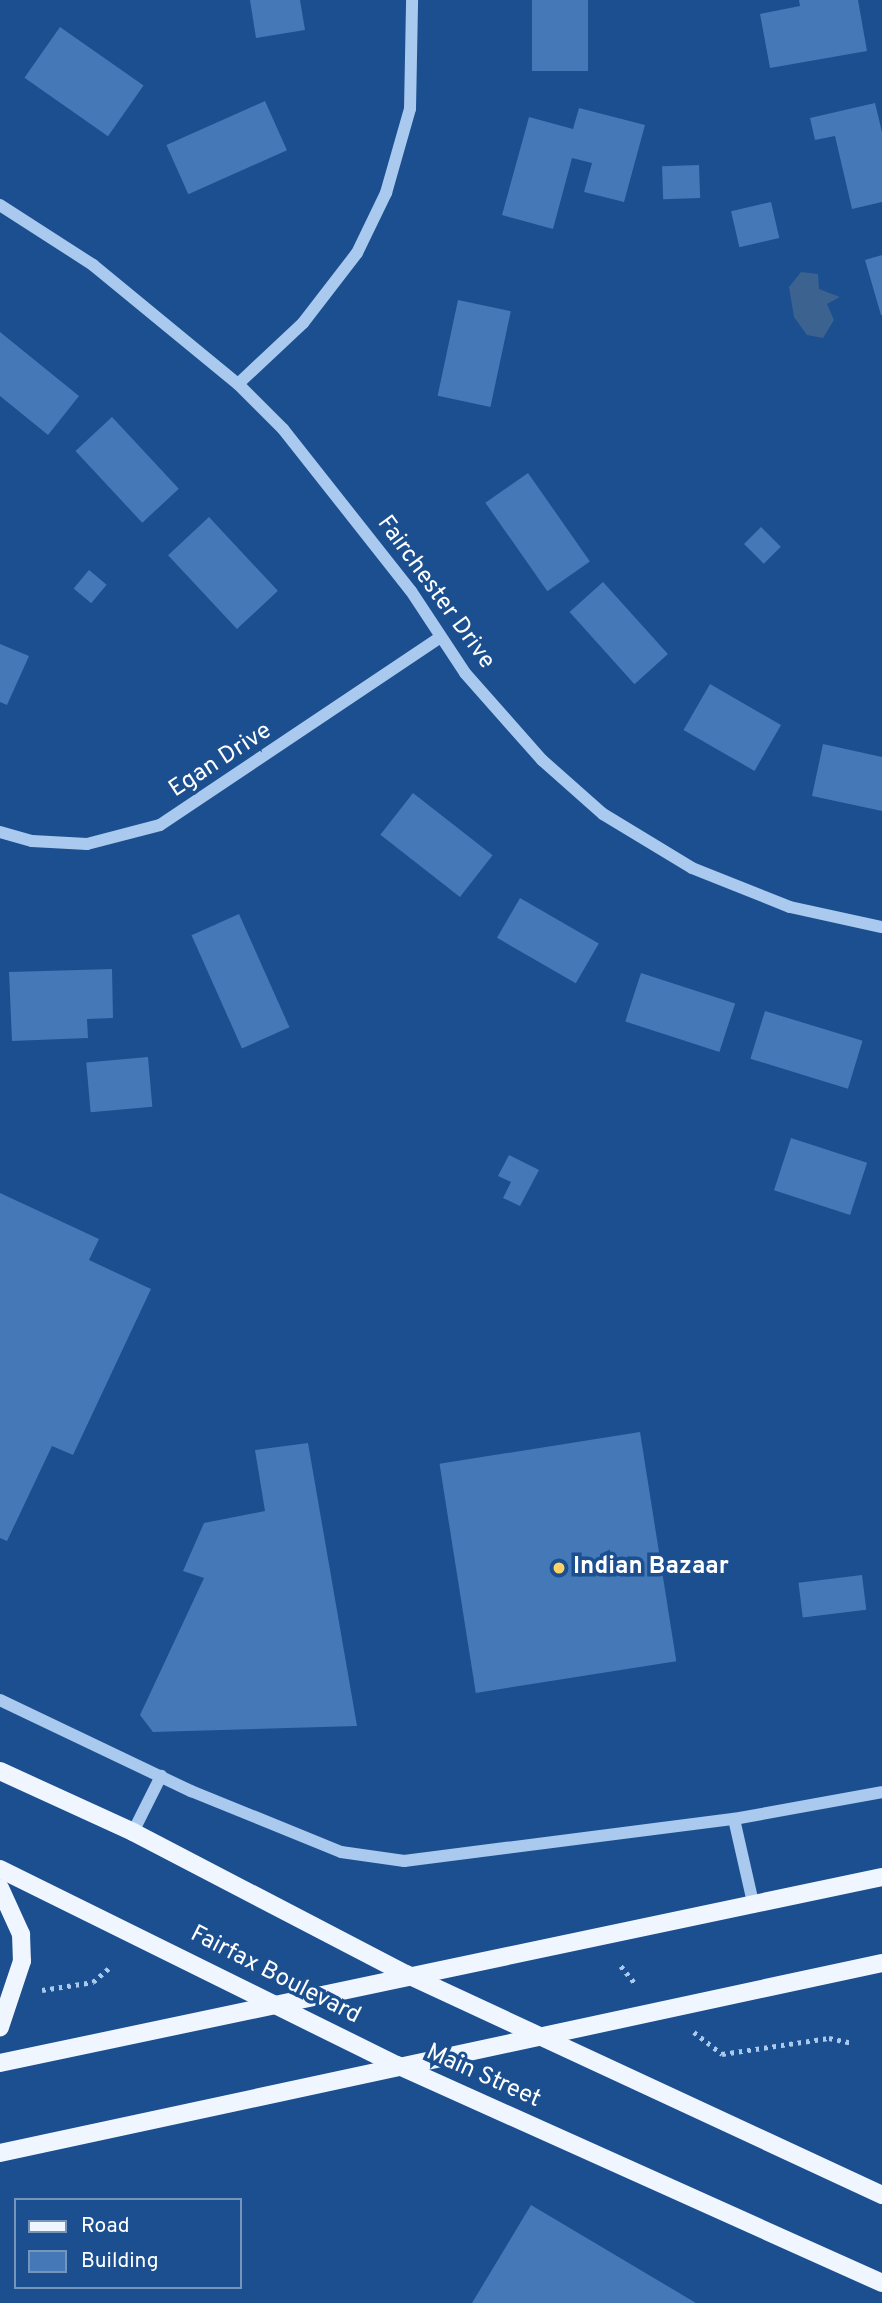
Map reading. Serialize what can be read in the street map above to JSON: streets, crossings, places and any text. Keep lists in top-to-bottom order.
{
  "streets": {
    "main road": ["Fairfax Boulevard", "Main Street"],
    "street": ["Fairchester Drive", "Egan Drive"]
  },
  "crossings": [
    ["Fairchester Drive", "Egan Drive"],
    ["Fairfax Boulevard", "Main Street"]
  ],
  "places": ["Indian Bazaar"],
  "legend": ["Road", "Building"]
}
